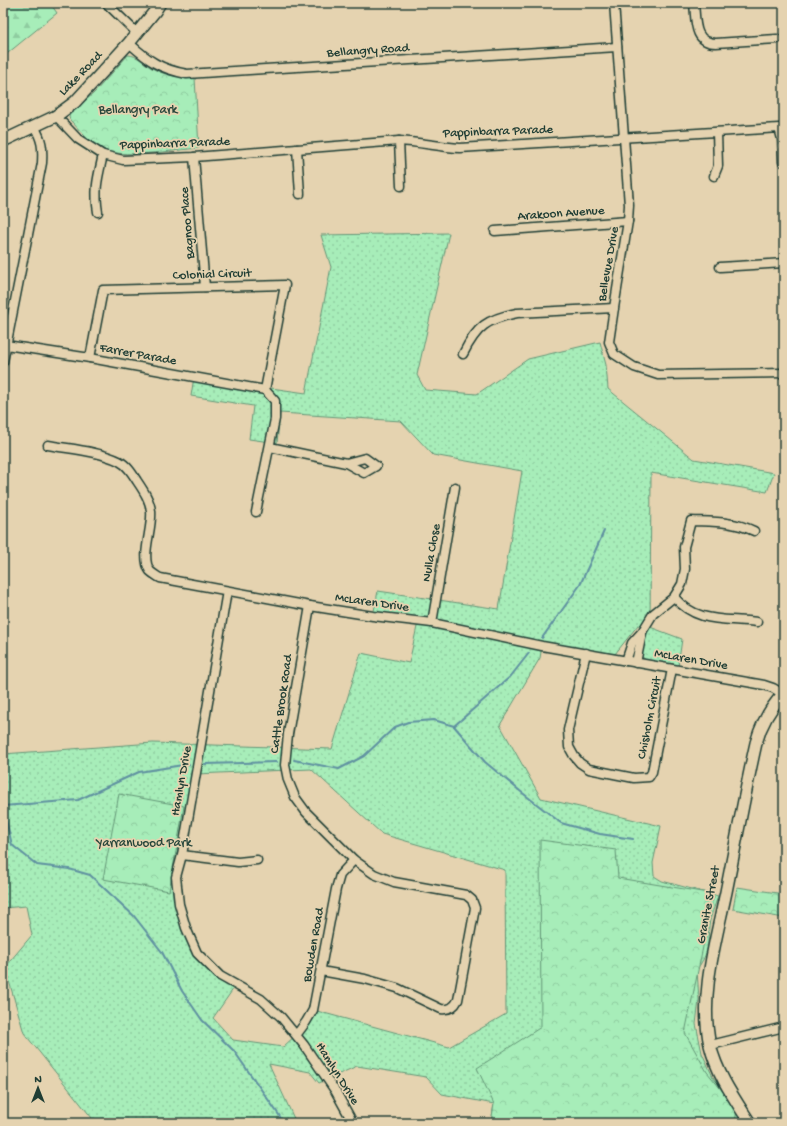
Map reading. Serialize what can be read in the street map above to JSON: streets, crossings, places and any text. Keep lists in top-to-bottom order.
{
  "streets": {
    "street": [
      "Bellangry Road",
      "Lake Road",
      "Pappinbarra Parade",
      "Arakoon Avenue",
      "Bagnoo Place",
      "Bellevue Drive",
      "Colonial Circuit",
      "Farrer Parade",
      "Nulla Close",
      "McLaren Drive",
      "Cattle Brook Road",
      "Chisholm Circuit",
      "Hamlyn Drive",
      "Granite Street",
      "Bowden Road"
    ]
  },
  "crossings": [
    ["Bellangry Road", "Lake Road"],
    ["Bellangry Road", "Bellevue Drive"],
    ["Lake Road", "Pappinbarra Parade"],
    ["Pappinbarra Parade", "Bagnoo Place"],
    ["Pappinbarra Parade", "Bellevue Drive"],
    ["Arakoon Avenue", "Bellevue Drive"],
    ["Bagnoo Place", "Colonial Circuit"],
    ["Colonial Circuit", "Farrer Parade"],
    ["Nulla Close", "McLaren Drive"],
    ["McLaren Drive", "Cattle Brook Road"],
    ["McLaren Drive", "Chisholm Circuit"],
    ["McLaren Drive", "Hamlyn Drive"],
    ["McLaren Drive", "Granite Street"],
    ["Cattle Brook Road", "Bowden Road"],
    ["Hamlyn Drive", "Bowden Road"]
  ],
  "parks": ["Bellangry Park", "Yarranwood Park"],
  "north": "top"
}
